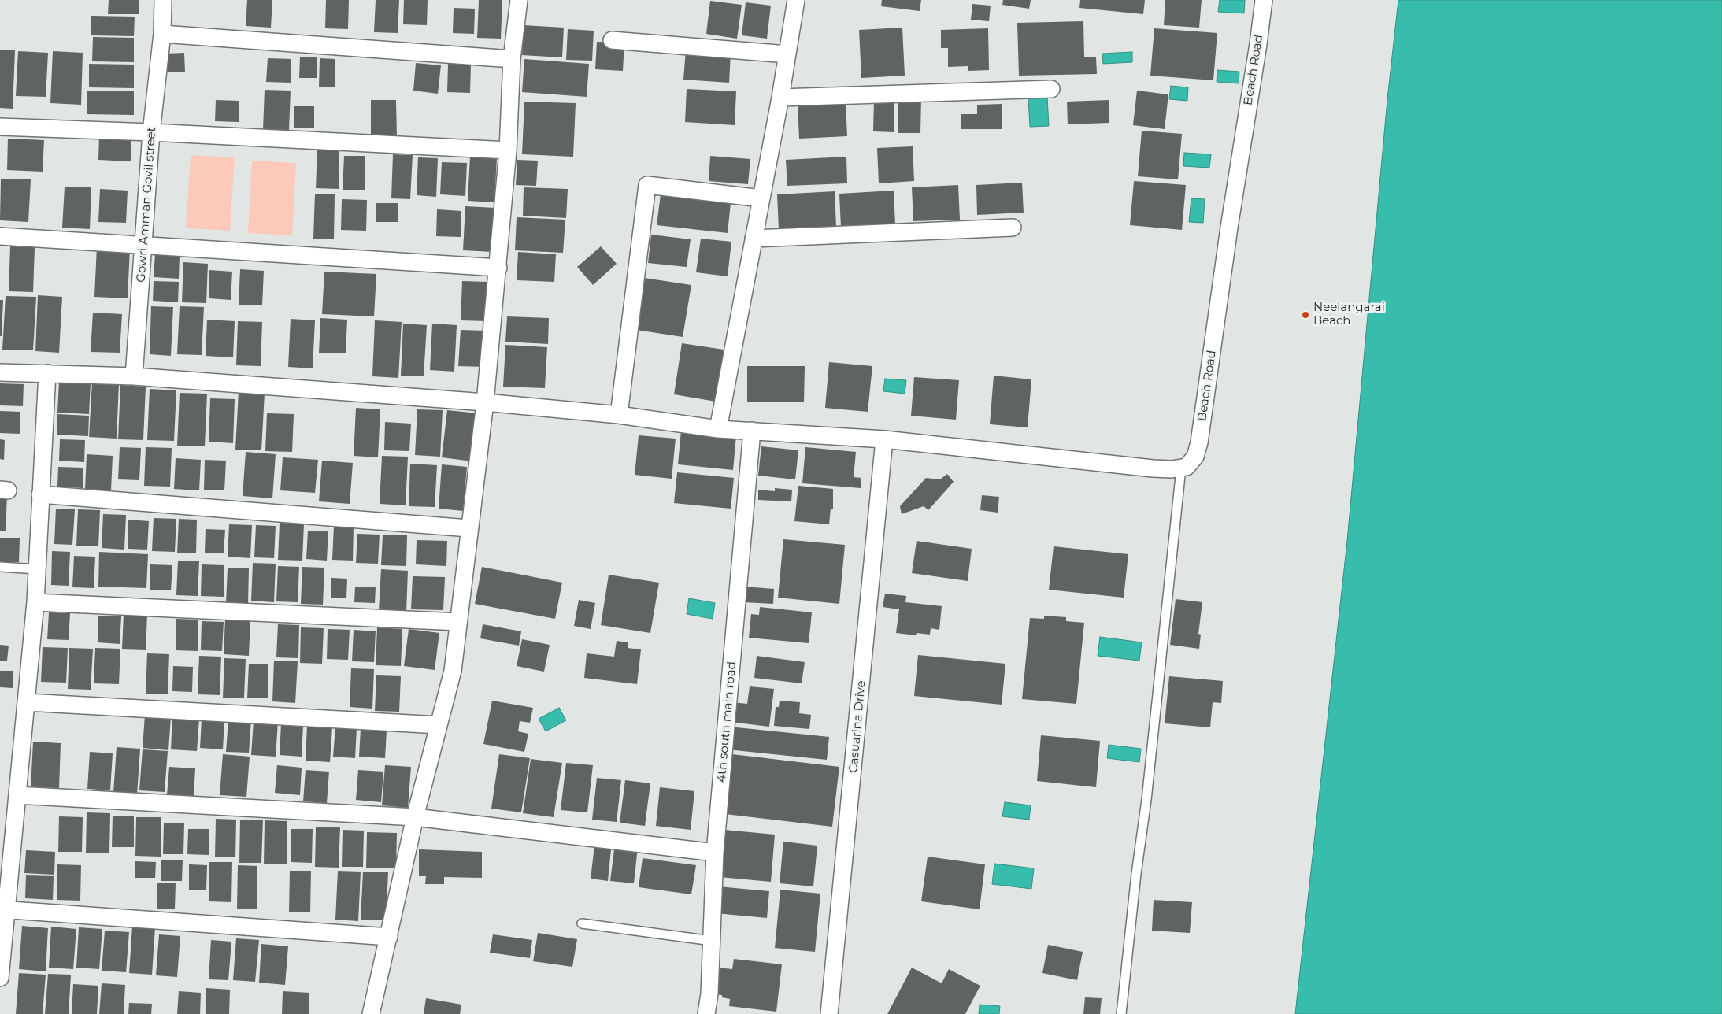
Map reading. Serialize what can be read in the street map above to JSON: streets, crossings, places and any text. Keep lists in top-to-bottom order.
{
  "streets": {
    "street": [
      "Beach Road",
      "Gowri Amman Govil street",
      "4th south main road",
      "Casuarina Drive"
    ]
  },
  "places": ["Neelangarai Beach"]
}
